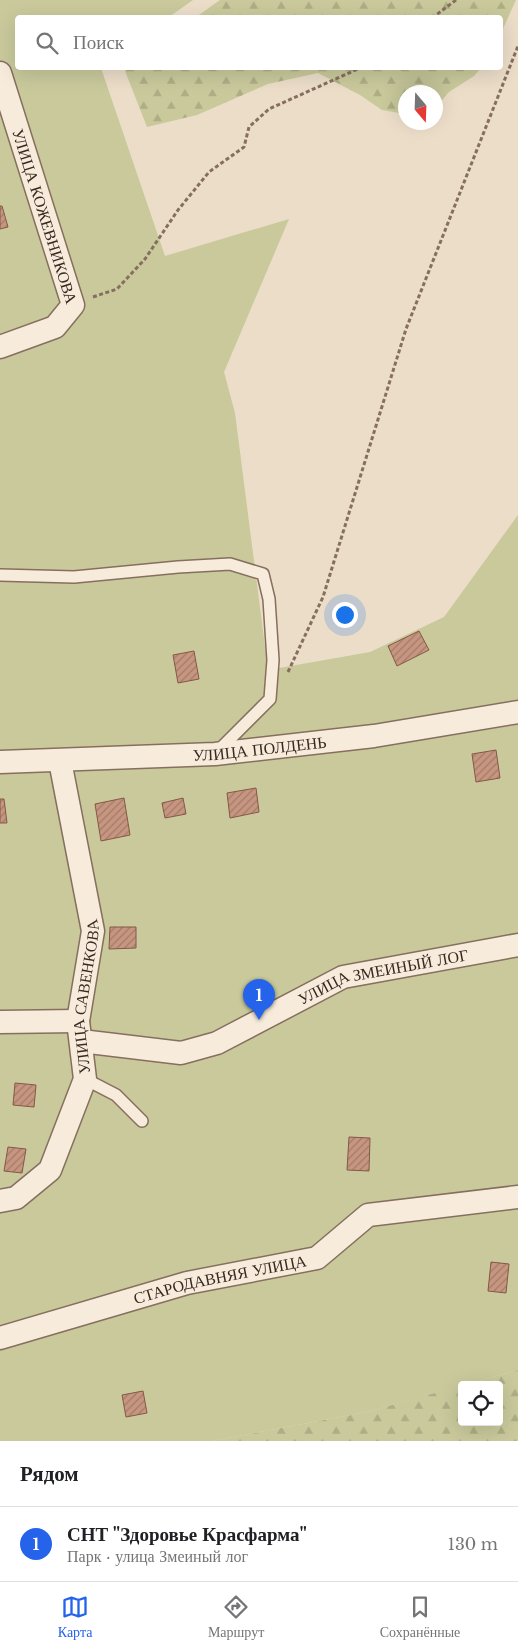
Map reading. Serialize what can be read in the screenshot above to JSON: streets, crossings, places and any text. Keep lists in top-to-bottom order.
{
  "streets": {
    "street": [
      "УЛИЦА КОЖЕВНИКОВА",
      "УЛИЦА ПОЛДЕНЬ",
      "УЛИЦА ЗМЕИНЫЙ ЛОГ",
      "УЛИЦА САВЕНКОВА",
      "СТАРОДАВНЯЯ УЛИЦА"
    ]
  },
  "crossings": [
    ["УЛИЦА ПОЛДЕНЬ", "УЛИЦА САВЕНКОВА"],
    ["УЛИЦА ЗМЕИНЫЙ ЛОГ", "УЛИЦА САВЕНКОВА"]
  ],
  "north": "bottom",
  "page": {
    "search": "Поиск",
    "pins": "1",
    "heading": "Рядом",
    "list": [
      {
        "mark": "1",
        "name": "СНТ \"Здоровье Красфарма\"",
        "note": "Парк · улица Змеиный лог",
        "value": "130 m"
      }
    ],
    "nav": ["Карта", "Маршрут", "Сохранённые"]
  }
}
